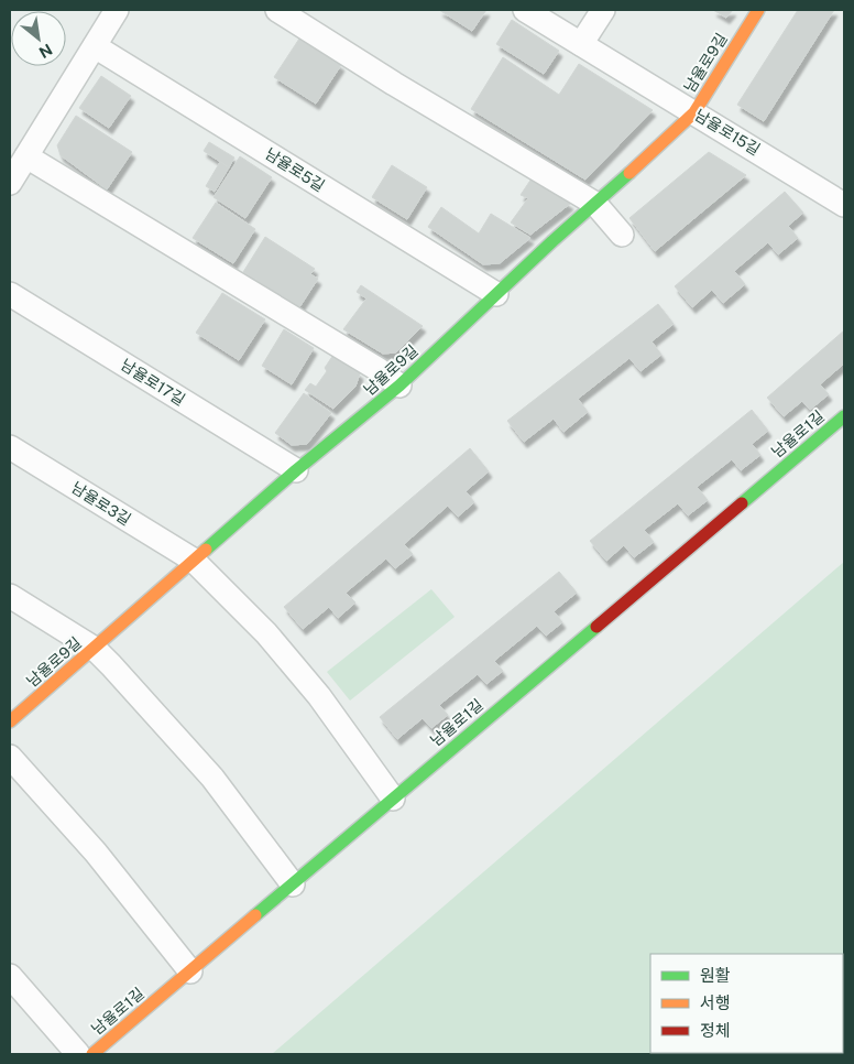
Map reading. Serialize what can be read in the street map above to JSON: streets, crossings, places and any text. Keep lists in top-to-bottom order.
{
  "streets": {
    "street": [
      "남율로9길",
      "남율로15길",
      "남율로5길",
      "남율로17길",
      "남율로1길",
      "남율로3길"
    ]
  },
  "crossings": [
    ["남율로9길", "남율로15길"],
    ["남율로9길", "남율로5길"],
    ["남율로9길", "남율로17길"],
    ["남율로9길", "남율로3길"],
    ["남율로1길", "남율로3길"]
  ],
  "legend": ["원활", "서행", "정체"],
  "north": "bottom right"
}
